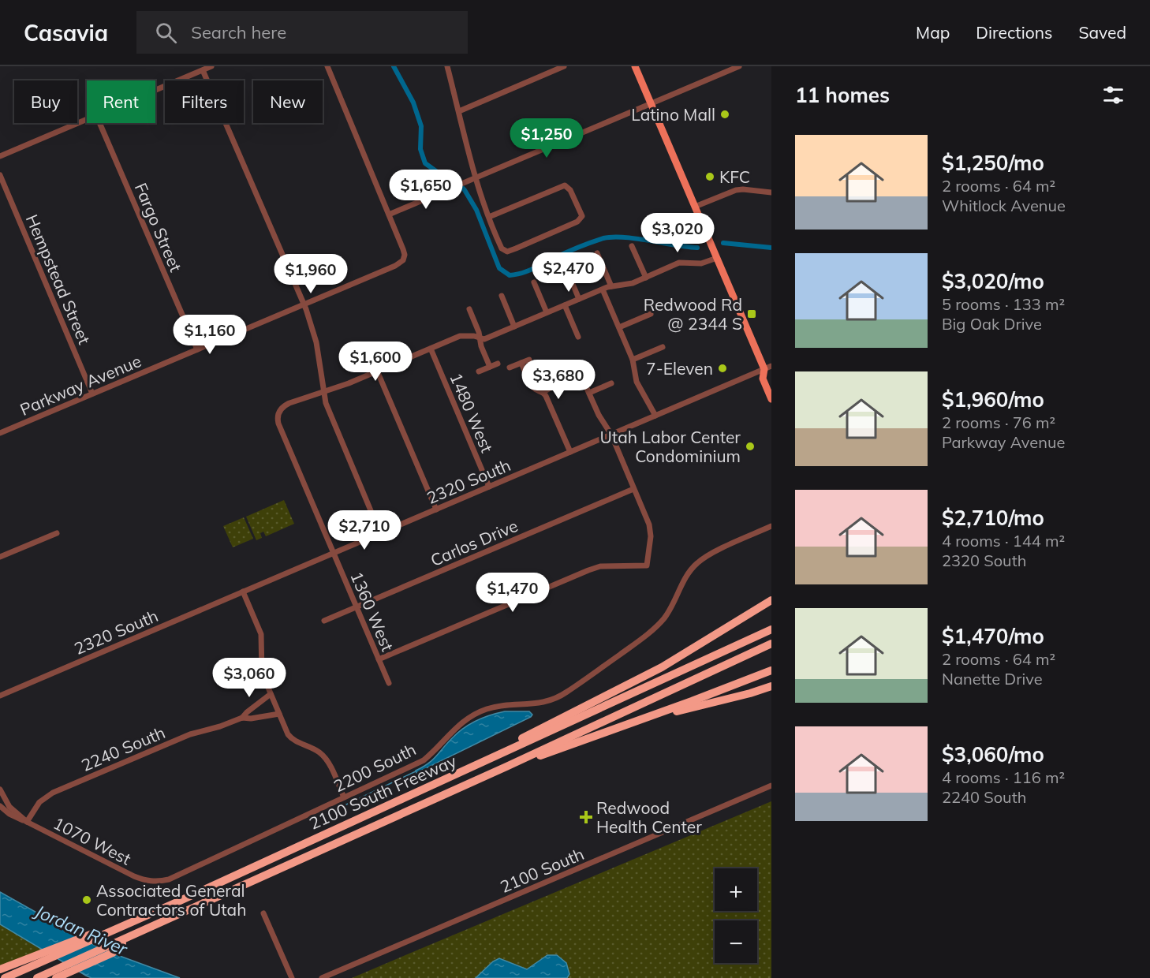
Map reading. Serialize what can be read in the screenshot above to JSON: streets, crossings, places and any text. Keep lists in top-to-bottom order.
{
  "streets": {
    "highway": ["2100 South Freeway"],
    "street": [
      "Fargo Street",
      "Hempstead Street",
      "Parkway Avenue",
      "1480 West",
      "2320 South",
      "Carlos Drive",
      "1360 West",
      "2240 South",
      "2200 South",
      "1070 West",
      "2100 South"
    ]
  },
  "crossings": [
    ["Fargo Street", "Parkway Avenue"],
    ["Hempstead Street", "Parkway Avenue"],
    ["1480 West", "2320 South"],
    ["2320 South", "1360 West"],
    ["Carlos Drive", "1360 West"],
    ["2240 South", "1070 West"],
    ["2200 South", "1070 West"]
  ],
  "water": ["Jordan River"],
  "places": {
    "other": [
      "Latino Mall",
      "KFC",
      "7-Eleven",
      "Utah Labor Center Condominium",
      "Associated General Contractors of Utah"
    ],
    "transit": ["Redwood Rd @ 2344 S"],
    "health": ["Redwood Health Center"]
  },
  "page": {
    "header": "Casavia",
    "search": "Search here",
    "nav": ["Map", "Directions", "Saved"],
    "heading": "11 homes",
    "chip": [
      "Buy",
      "Rent",
      "Filters",
      "New"
    ],
    "price": [
      "$1,250",
      "$1,650",
      "$3,020",
      "$2,470",
      "$1,960",
      "$1,160",
      "$1,600",
      "$3,680",
      "$2,710",
      "$1,470",
      "$3,060"
    ],
    "list": [
      {
        "name": "$1,250/mo",
        "note": "2 rooms · 64 m² · Whitlock Avenue"
      },
      {
        "name": "$3,020/mo",
        "note": "5 rooms · 133 m² · Big Oak Drive"
      },
      {
        "name": "$1,960/mo",
        "note": "2 rooms · 76 m² · Parkway Avenue"
      },
      {
        "name": "$2,710/mo",
        "note": "4 rooms · 144 m² · 2320 South"
      },
      {
        "name": "$1,470/mo",
        "note": "2 rooms · 64 m² · Nanette Drive"
      },
      {
        "name": "$3,060/mo",
        "note": "4 rooms · 116 m² · 2240 South"
      }
    ],
    "map_buttons": ["+", "−"]
  }
}
